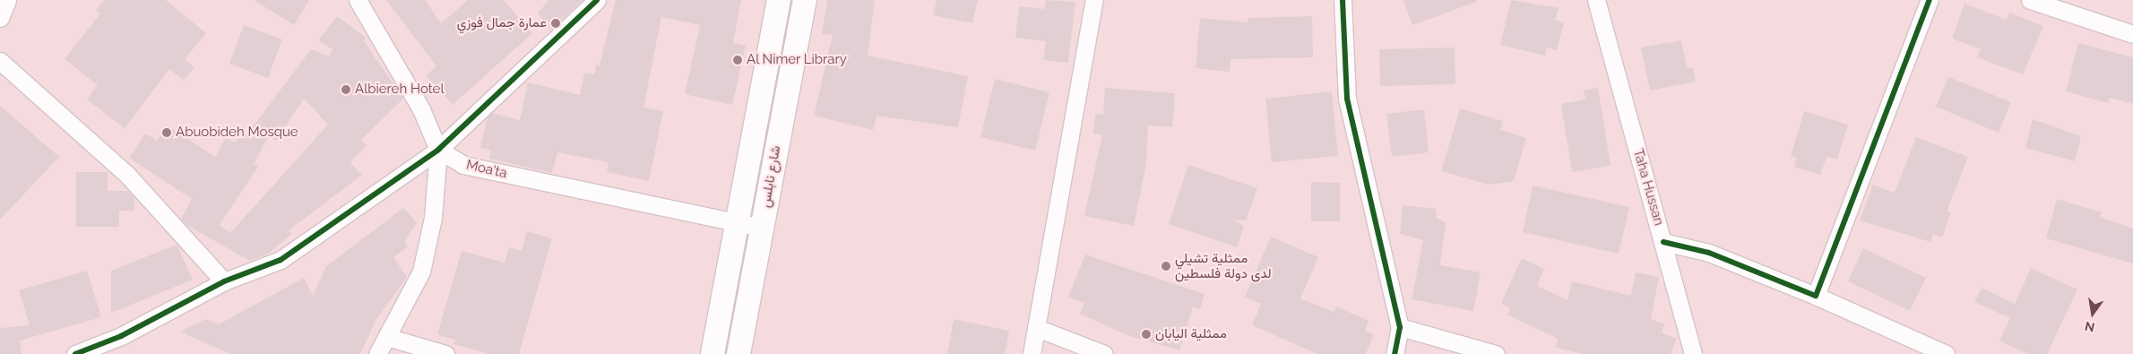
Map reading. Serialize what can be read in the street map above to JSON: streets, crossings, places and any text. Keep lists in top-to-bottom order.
{
  "streets": {
    "main road": ["شارع نابلس"],
    "street": ["Moa'ta", "Taha Hussan"]
  },
  "crossings": [
    ["Moa'ta", "شارع نابلس"]
  ],
  "places": [
    "عمارة جمال فوزي",
    "Al Nimer Library",
    "Albiereh Hotel",
    "Abuobideh Mosque",
    "ممثلية تشيلي لدى دولة فلسطين",
    "ممثلية اليابان"
  ],
  "north": "bottom"
}
